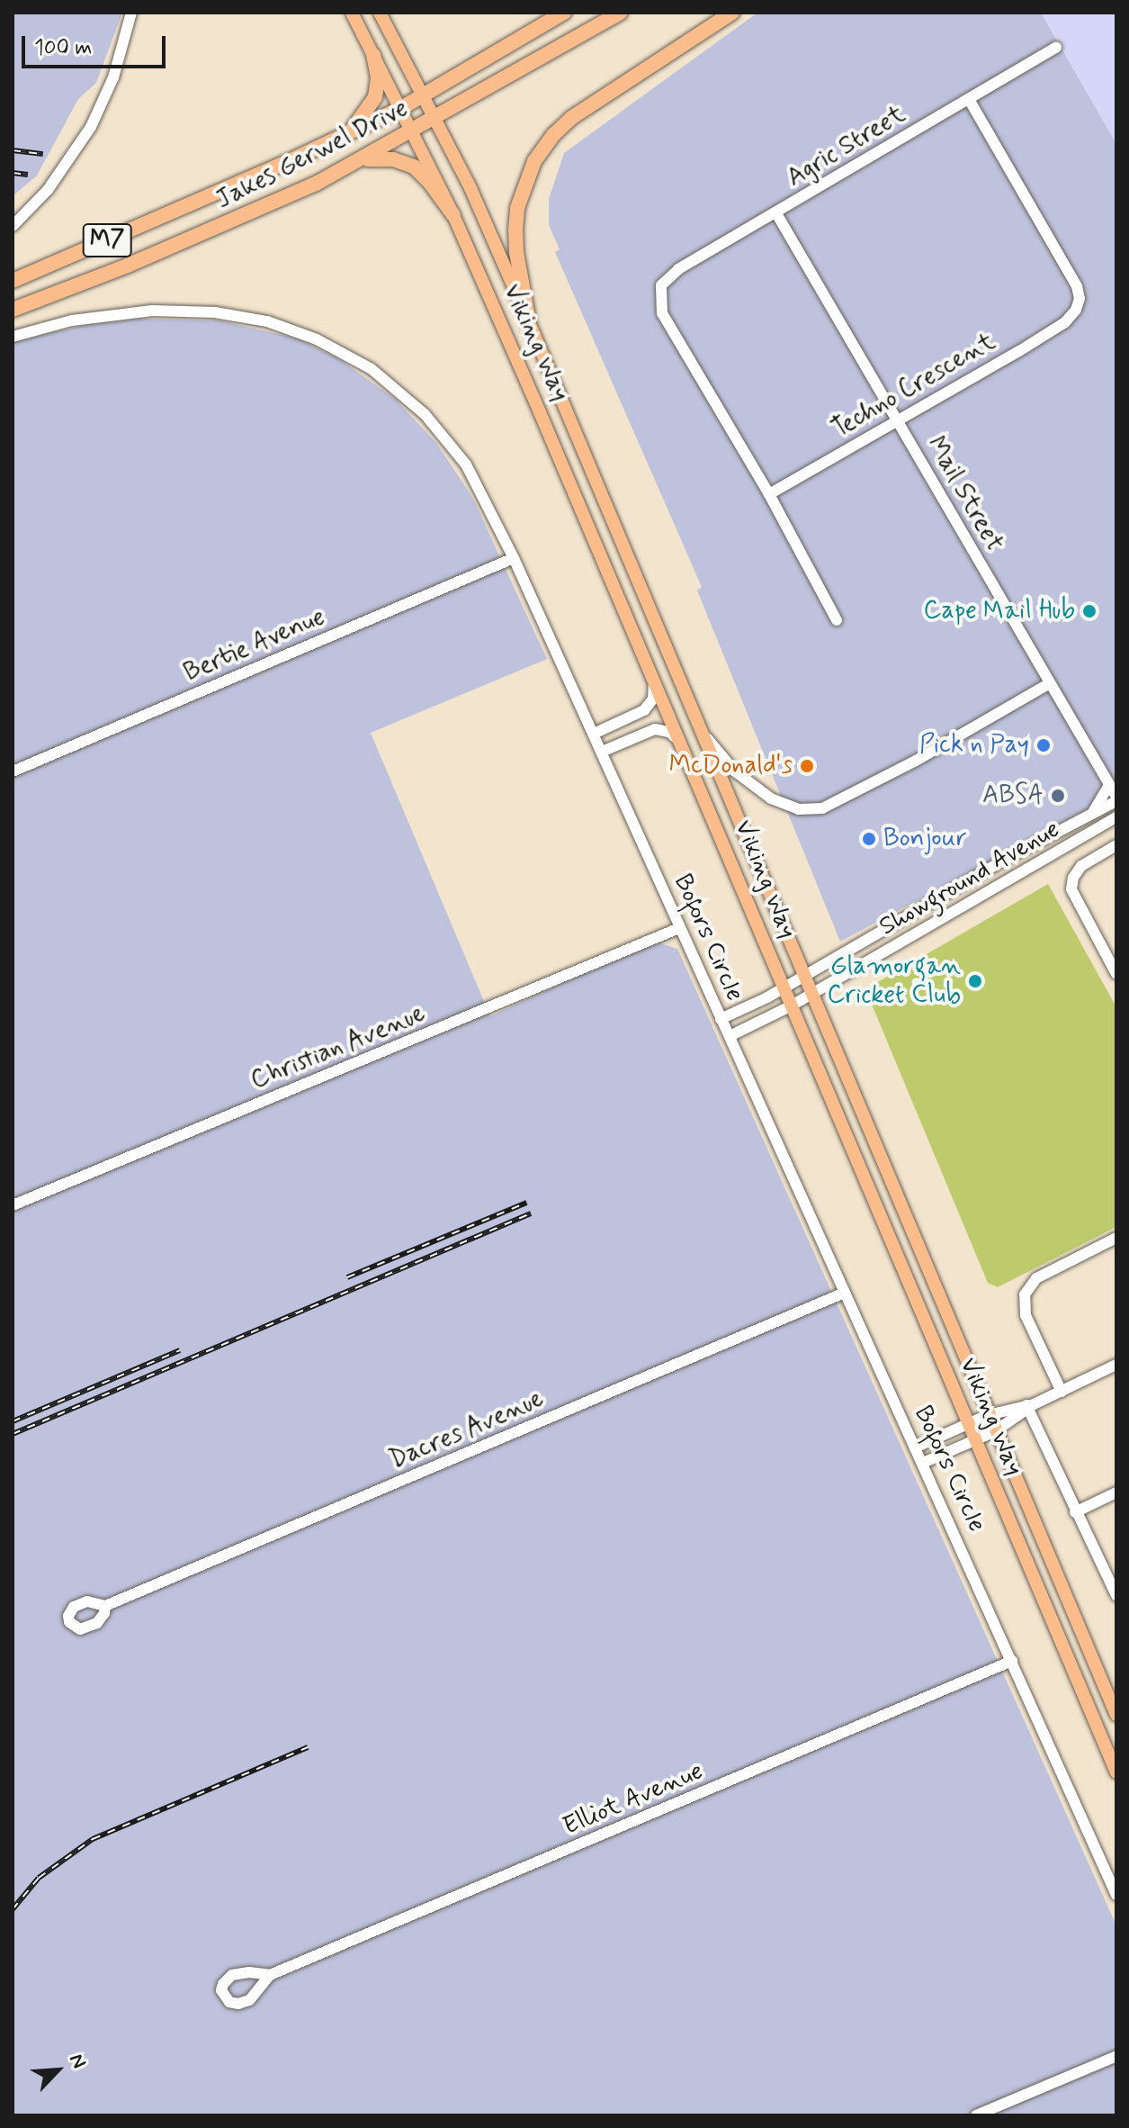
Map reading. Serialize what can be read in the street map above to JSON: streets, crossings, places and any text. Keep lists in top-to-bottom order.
{
  "streets": {
    "highway": ["Jakes Gerwel Drive", "M7"],
    "main road": ["Viking Way"],
    "street": [
      "Agric Street",
      "Techno Crescent",
      "Mail Street",
      "Bertie Avenue",
      "Showground Avenue",
      "Bofors Circle",
      "Christian Avenue",
      "Dacres Avenue",
      "Elliot Avenue"
    ]
  },
  "crossings": [
    ["Agric Street", "Techno Crescent"],
    ["Agric Street", "Mail Street"],
    ["Jakes Gerwel Drive", "Viking Way"],
    ["Viking Way", "Showground Avenue"],
    ["Techno Crescent", "Mail Street"],
    ["Mail Street", "Showground Avenue"],
    ["Bertie Avenue", "Bofors Circle"],
    ["Showground Avenue", "Bofors Circle"],
    ["Bofors Circle", "Christian Avenue"],
    ["Bofors Circle", "Dacres Avenue"],
    ["Bofors Circle", "Elliot Avenue"]
  ],
  "places": [
    "Cape Mail Hub",
    "Pick n Pay",
    "McDonald's",
    "ABSA",
    "Bonjour",
    "Glamorgan Cricket Club"
  ],
  "scale_bar": "100 m",
  "north": "top right"
}
